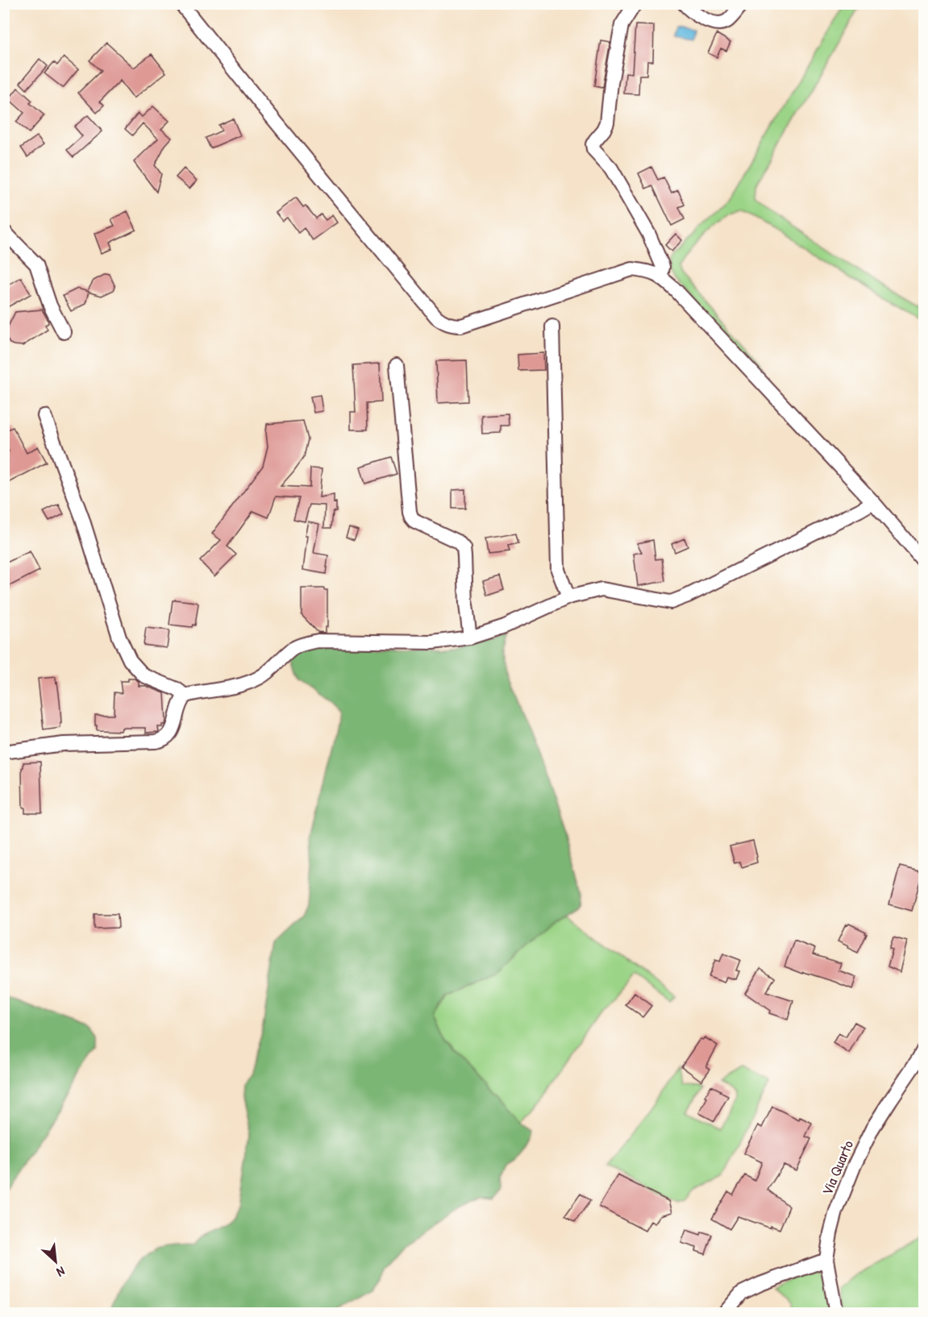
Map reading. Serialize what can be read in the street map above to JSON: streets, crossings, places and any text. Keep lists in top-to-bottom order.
{
  "streets": {
    "street": ["Via Quarto"]
  },
  "north": "bottom right"
}
